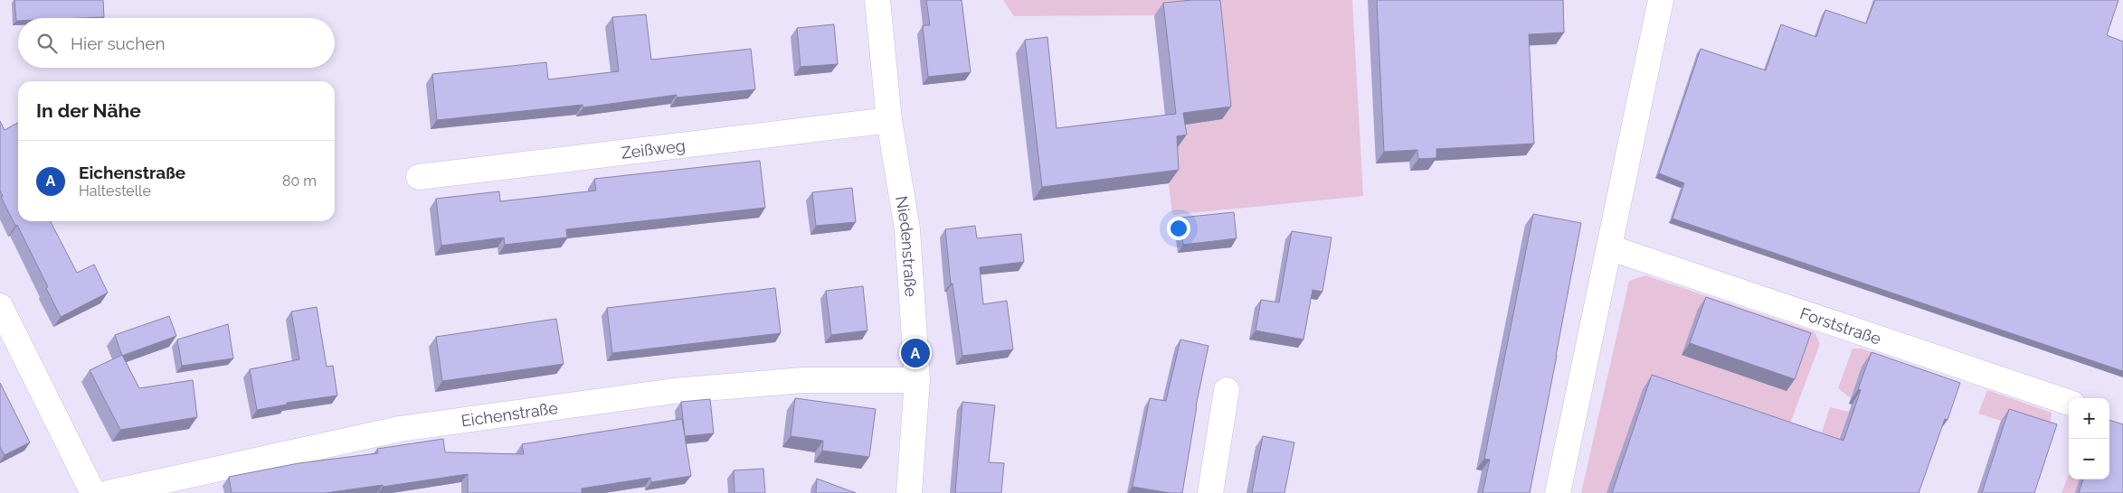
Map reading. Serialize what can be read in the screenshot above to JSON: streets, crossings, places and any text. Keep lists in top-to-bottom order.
{
  "streets": {
    "street": [
      "Zeißweg",
      "Niedenstraße",
      "Forststraße",
      "Eichenstraße"
    ]
  },
  "crossings": [
    ["Zeißweg", "Niedenstraße"],
    ["Niedenstraße", "Eichenstraße"]
  ],
  "page": {
    "search": "Hier suchen",
    "heading": "In der Nähe",
    "list": [
      {
        "mark": "A",
        "name": "Eichenstraße",
        "note": "Haltestelle",
        "value": "80 m"
      }
    ],
    "pins": "A",
    "map_buttons": ["+", "−"]
  }
}
